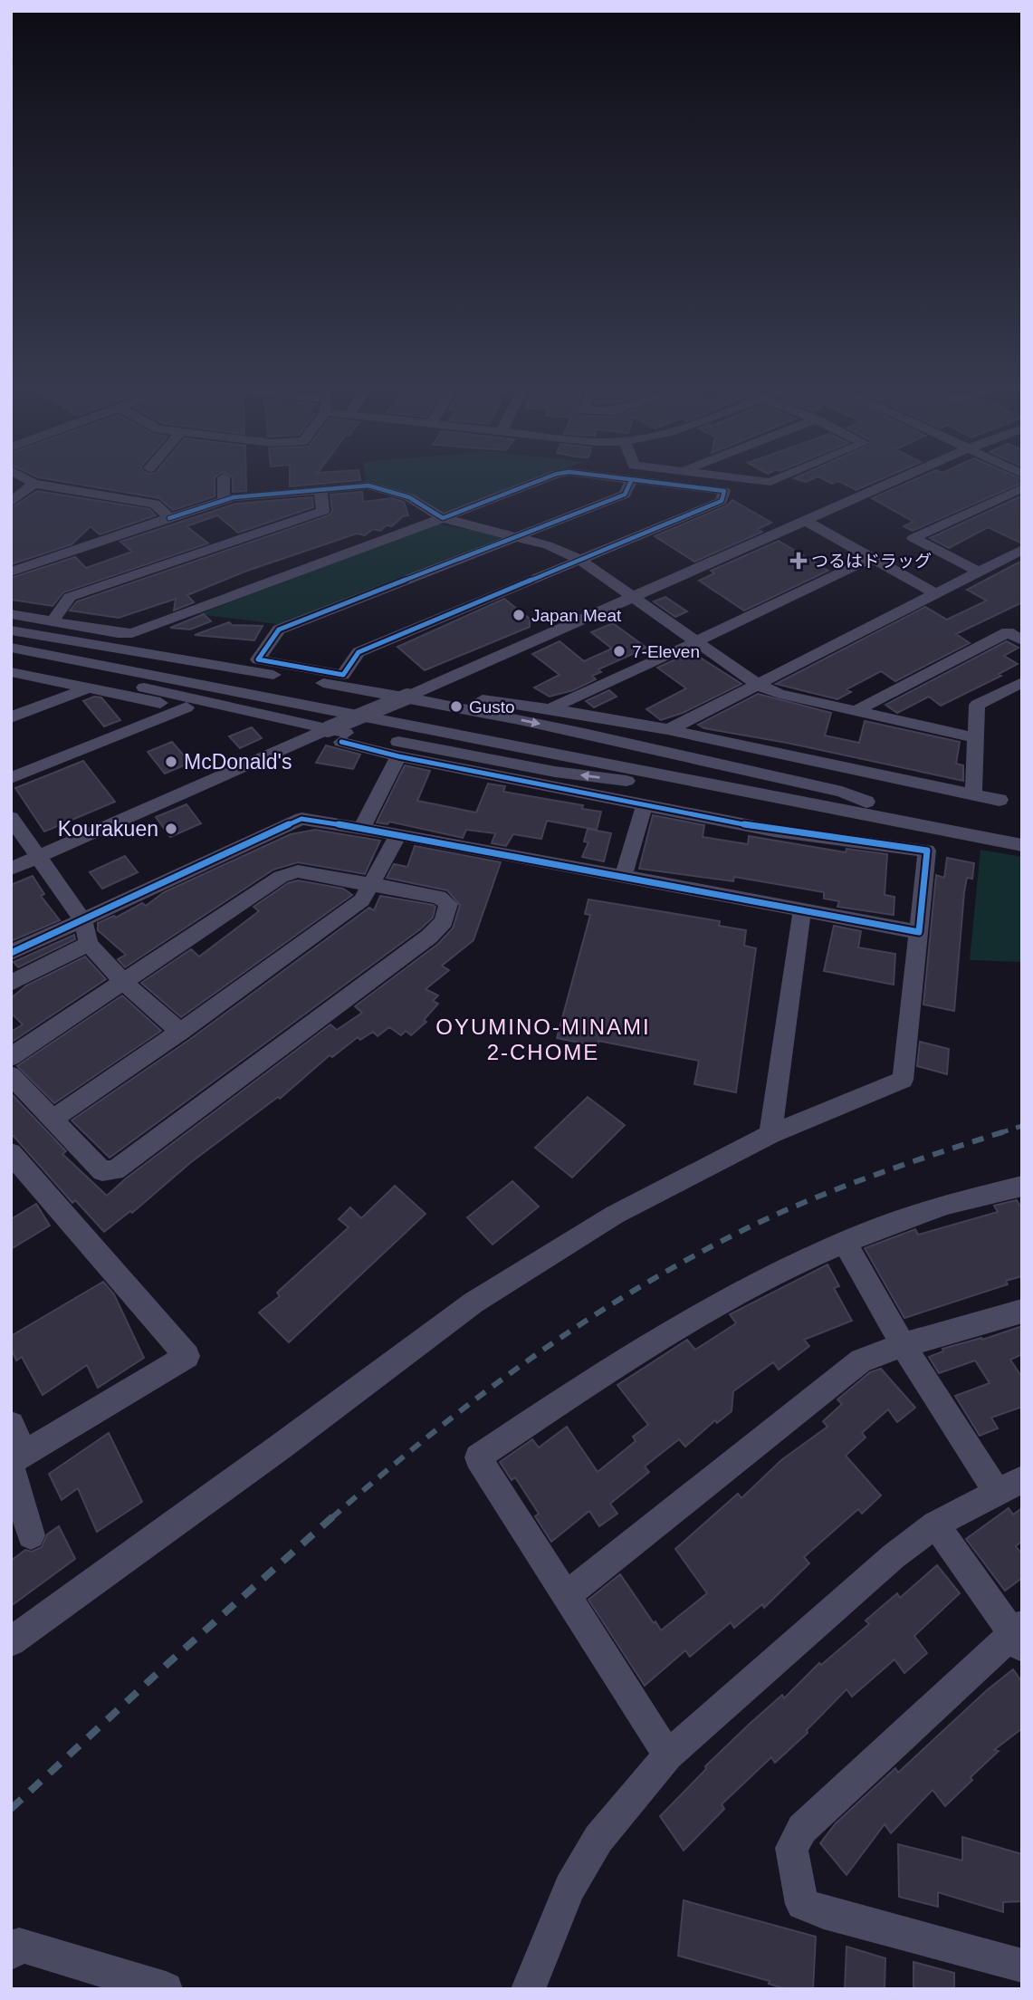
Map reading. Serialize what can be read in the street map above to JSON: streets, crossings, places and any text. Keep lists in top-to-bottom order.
{
  "districts": ["OYUMINO-MINAMI 2-CHOME"],
  "places": {
    "health": ["つるはドラッグ"],
    "other": [
      "Japan Meat",
      "7-Eleven",
      "Gusto",
      "McDonald's",
      "Kourakuen"
    ]
  }
}
